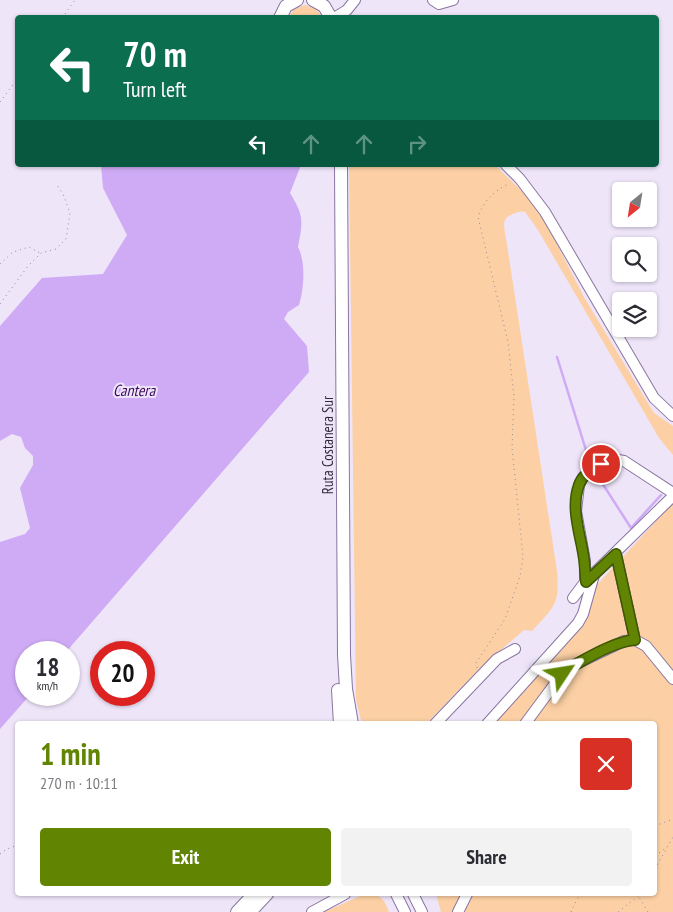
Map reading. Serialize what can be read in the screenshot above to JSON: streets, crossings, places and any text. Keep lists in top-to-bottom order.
{
  "streets": {
    "main road": ["Ruta Costanera Sur"]
  },
  "water": ["Cantera"],
  "north": "bottom left",
  "page": {
    "turn": ["70 m", "Turn left"],
    "speed": "18 km/h",
    "limit": "20",
    "heading": ["1 min", "270 m · 10:11"],
    "buttons": ["Exit", "Share"]
  }
}
